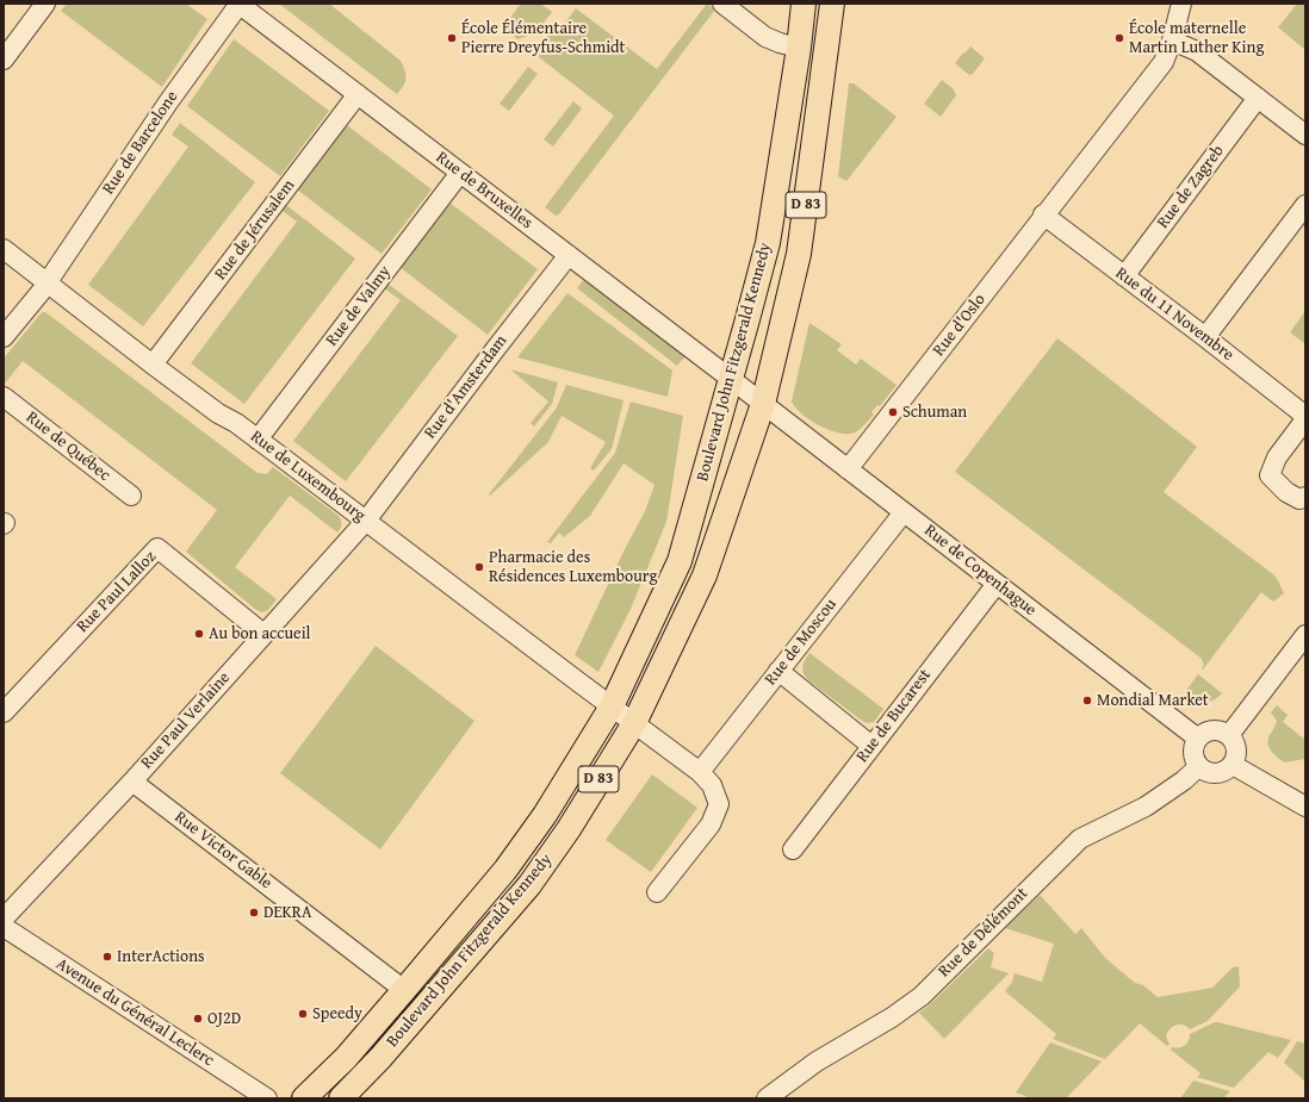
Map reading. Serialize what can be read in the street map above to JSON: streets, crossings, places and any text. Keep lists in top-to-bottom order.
{
  "streets": {
    "main road": ["D 83", "Boulevard John Fitzgerald Kennedy"],
    "street": [
      "Rue de Barcelone",
      "Rue de Zagreb",
      "Rue de Bruxelles",
      "Rue de Jérusalem",
      "Rue de Valmy",
      "Rue du 11 Novembre",
      "Rue d'Oslo",
      "Rue d'Amsterdam",
      "Rue de Québec",
      "Rue de Luxembourg",
      "Rue de Copenhague",
      "Rue Paul Lalloz",
      "Rue de Moscou",
      "Rue de Bucarest",
      "Rue Paul Verlaine",
      "Rue Victor Gable",
      "Rue de Délémont",
      "Avenue du Général Leclerc"
    ]
  },
  "crossings": [
    ["Rue de Barcelone", "Rue de Bruxelles"],
    ["Rue de Barcelone", "Rue de Luxembourg"],
    ["Rue de Zagreb", "Rue du 11 Novembre"],
    ["Rue de Bruxelles", "Rue de Jérusalem"],
    ["Rue de Bruxelles", "Rue de Valmy"],
    ["Rue de Bruxelles", "Boulevard John Fitzgerald Kennedy"],
    ["Rue de Bruxelles", "Rue d'Amsterdam"],
    ["Rue de Bruxelles", "Rue de Copenhague"],
    ["Rue de Jérusalem", "Rue de Luxembourg"],
    ["Rue de Valmy", "Rue de Luxembourg"],
    ["Rue du 11 Novembre", "Rue d'Oslo"],
    ["Rue d'Oslo", "Rue de Copenhague"],
    ["Boulevard John Fitzgerald Kennedy", "Rue de Luxembourg"],
    ["Boulevard John Fitzgerald Kennedy", "Rue de Copenhague"],
    ["Boulevard John Fitzgerald Kennedy", "Rue Victor Gable"],
    ["Rue d'Amsterdam", "Rue de Luxembourg"],
    ["Rue d'Amsterdam", "Rue Paul Verlaine"],
    ["Rue de Luxembourg", "Rue Paul Verlaine"],
    ["Rue de Copenhague", "Rue de Moscou"],
    ["Rue de Copenhague", "Rue de Bucarest"],
    ["Rue de Copenhague", "Rue de Délémont"],
    ["Rue Paul Lalloz", "Rue Paul Verlaine"],
    ["Rue Paul Verlaine", "Rue Victor Gable"]
  ],
  "places": [
    "École Élémentaire Pierre Dreyfus-Schmidt",
    "École maternelle Martin Luther King",
    "Schuman",
    "Pharmacie des Résidences Luxembourg",
    "Au bon accueil",
    "Mondial Market",
    "DEKRA",
    "InterActions",
    "Speedy",
    "OJ2D"
  ]
}
